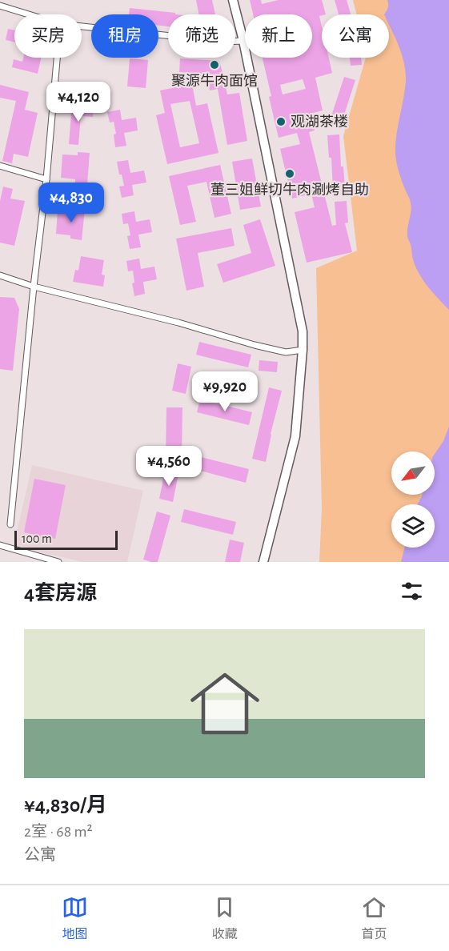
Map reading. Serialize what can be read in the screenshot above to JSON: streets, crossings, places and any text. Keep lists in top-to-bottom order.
{
  "places": ["聚源牛肉面馆", "观湖茶楼", "董三姐鲜切牛肉涮烤自助"],
  "scale_bar": "100 m",
  "north": "bottom left",
  "page": {
    "chip": [
      "买房",
      "租房",
      "筛选",
      "新上",
      "公寓"
    ],
    "price": [
      "¥4,120",
      "¥4,830",
      "¥9,920",
      "¥4,560"
    ],
    "scale": "100 m",
    "heading": "4套房源",
    "list": [
      {
        "name": "¥4,830/月",
        "note": "2室 · 68 m² · 公寓"
      }
    ],
    "tabs": ["地图", "收藏", "首页"]
  }
}
